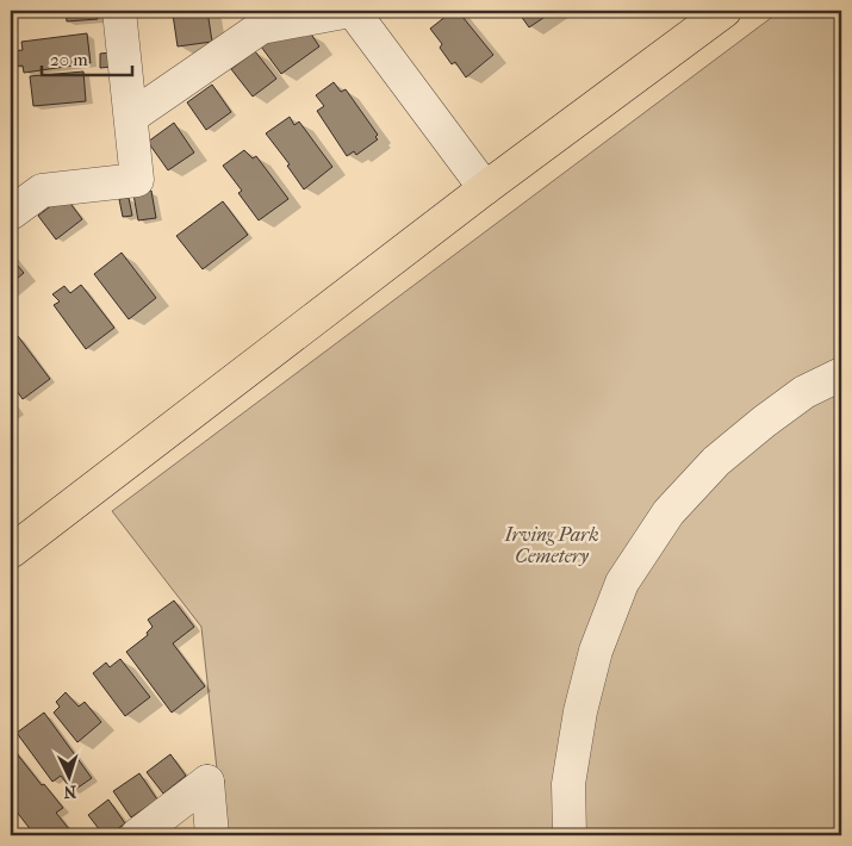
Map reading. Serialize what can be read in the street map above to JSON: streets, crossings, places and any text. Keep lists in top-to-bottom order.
{
  "parks": ["Irving Park Cemetery"],
  "scale_bar": "20 m",
  "north": "bottom"
}
